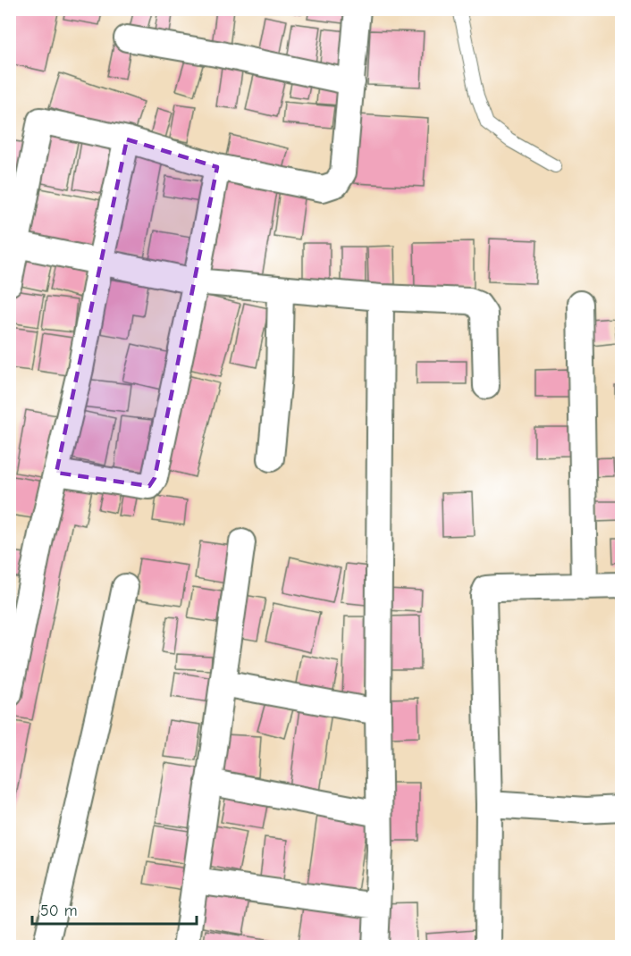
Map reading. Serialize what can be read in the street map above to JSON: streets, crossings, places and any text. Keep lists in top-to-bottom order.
{
  "scale_bar": "50 m"
}
